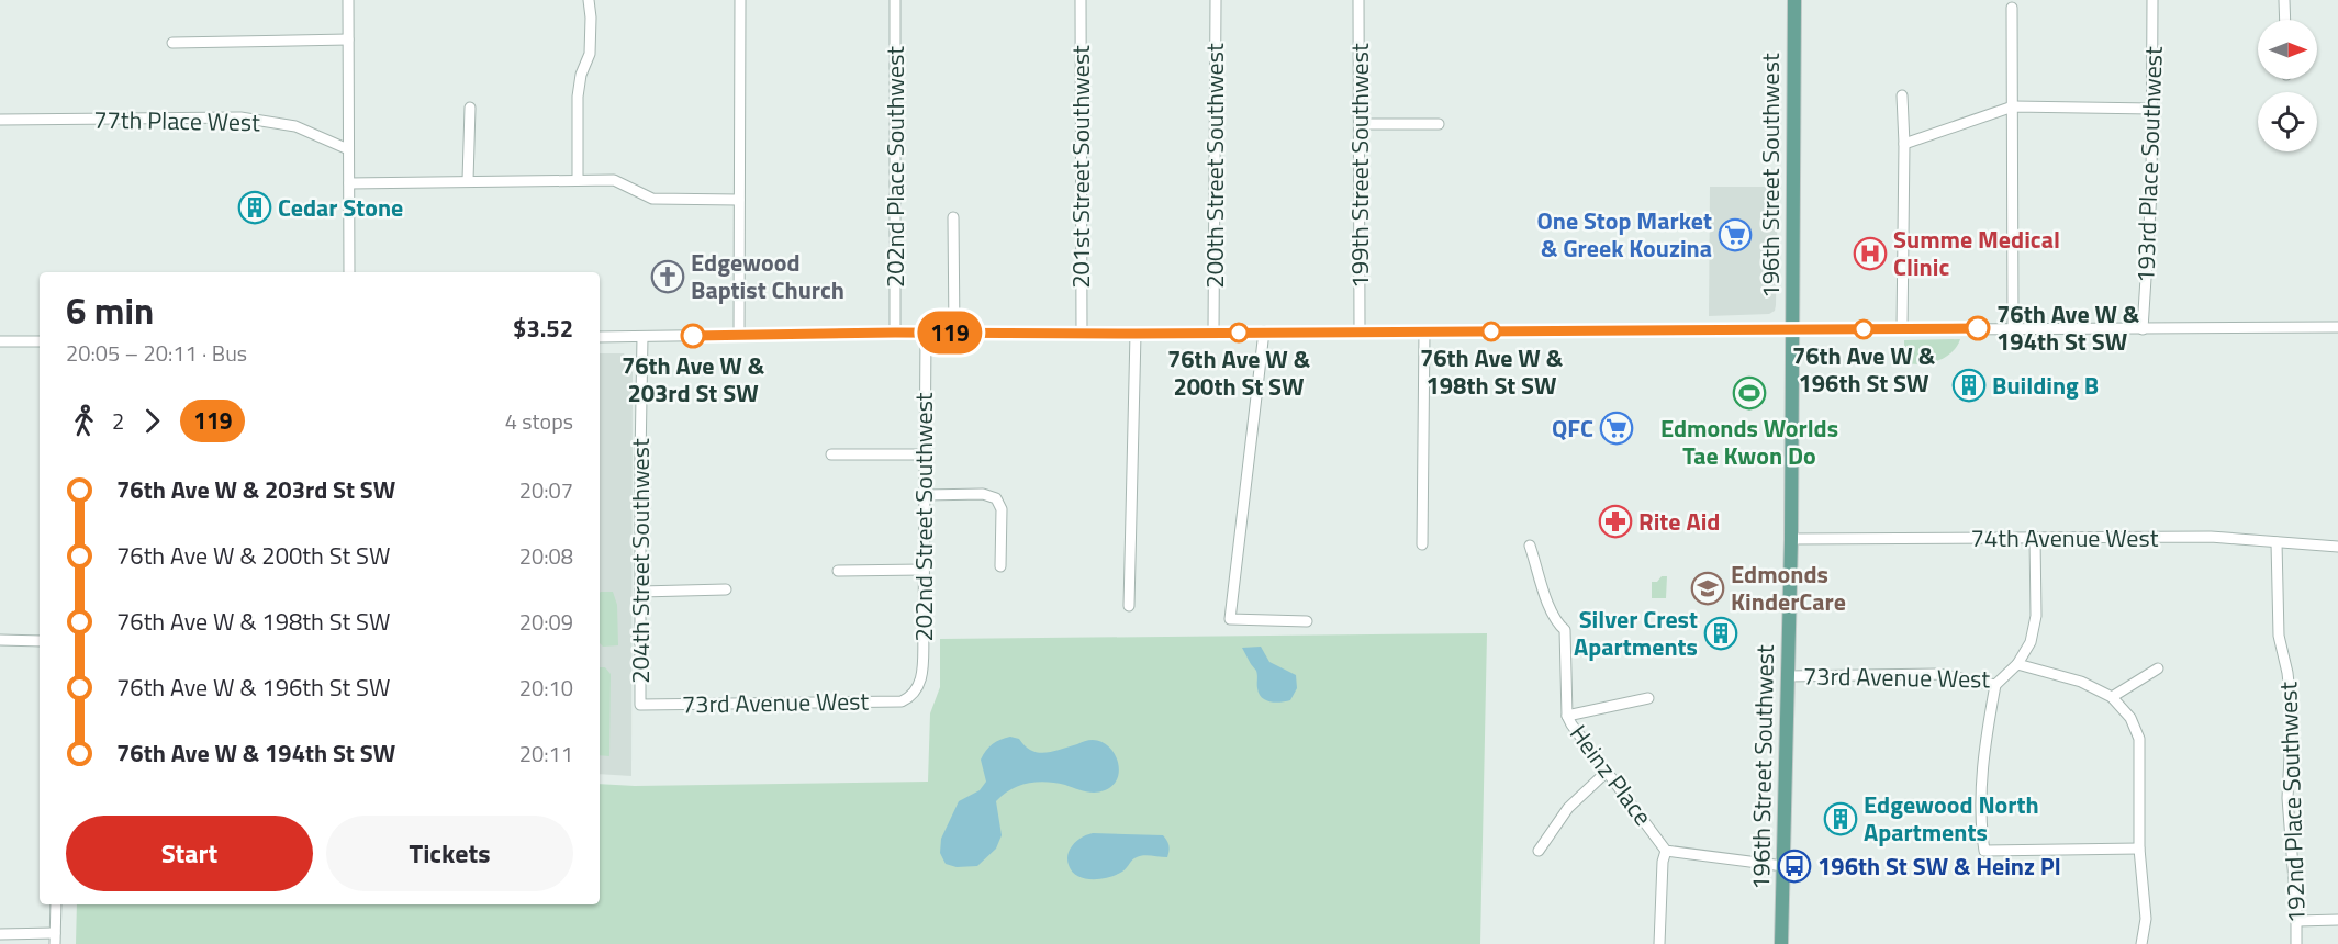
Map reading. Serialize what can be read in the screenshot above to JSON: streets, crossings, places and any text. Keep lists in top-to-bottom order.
{
  "streets": {
    "main road": ["196th Street Southwest"],
    "street": [
      "77th Place West",
      "193rd Place Southwest",
      "200th Street Southwest",
      "199th Street Southwest",
      "202nd Place Southwest",
      "201st Street Southwest",
      "202nd Street Southwest",
      "74th Avenue West",
      "204th Street Southwest",
      "73rd Avenue West",
      "Heinz Place",
      "192nd Place Southwest"
    ]
  },
  "crossings": [
    ["196th Street Southwest", "74th Avenue West"],
    ["196th Street Southwest", "73rd Avenue West"],
    ["196th Street Southwest", "Heinz Place"],
    ["202nd Street Southwest", "73rd Avenue West"],
    ["74th Avenue West", "192nd Place Southwest"],
    ["204th Street Southwest", "73rd Avenue West"]
  ],
  "places": {
    "building": [
      "Cedar Stone",
      "Building B",
      "Silver Crest Apartments",
      "Edgewood North Apartments"
    ],
    "supermarket": ["One Stop Market & Greek Kouzina", "QFC"],
    "hospital": ["Summe Medical Clinic"],
    "church": ["Edgewood Baptist Church"],
    "other": [
      "76th Ave W & 194th St SW",
      "76th Ave W & 196th St SW",
      "76th Ave W & 198th St SW",
      "76th Ave W & 200th St SW",
      "76th Ave W & 203rd St SW"
    ],
    "sports": ["Edmonds Worlds Tae Kwon Do"],
    "pharmacy": ["Rite Aid"],
    "school or university": ["Edmonds KinderCare"],
    "bus stop": ["196th St SW & Heinz Pl"]
  },
  "lines": ["bus line 119"],
  "north": "right",
  "page": {
    "on_map": "119",
    "heading": ["6 min", "20:05 – 20:11 · Bus", "$3.52"],
    "legs": ["2", "119", "4 stops"],
    "list": [
      {
        "name": "76th Ave W & 203rd St SW",
        "value": "20:07"
      },
      {
        "name": "76th Ave W & 200th St SW",
        "value": "20:08"
      },
      {
        "name": "76th Ave W & 198th St SW",
        "value": "20:09"
      },
      {
        "name": "76th Ave W & 196th St SW",
        "value": "20:10"
      },
      {
        "name": "76th Ave W & 194th St SW",
        "value": "20:11"
      }
    ],
    "buttons": ["Start", "Tickets"]
  }
}
